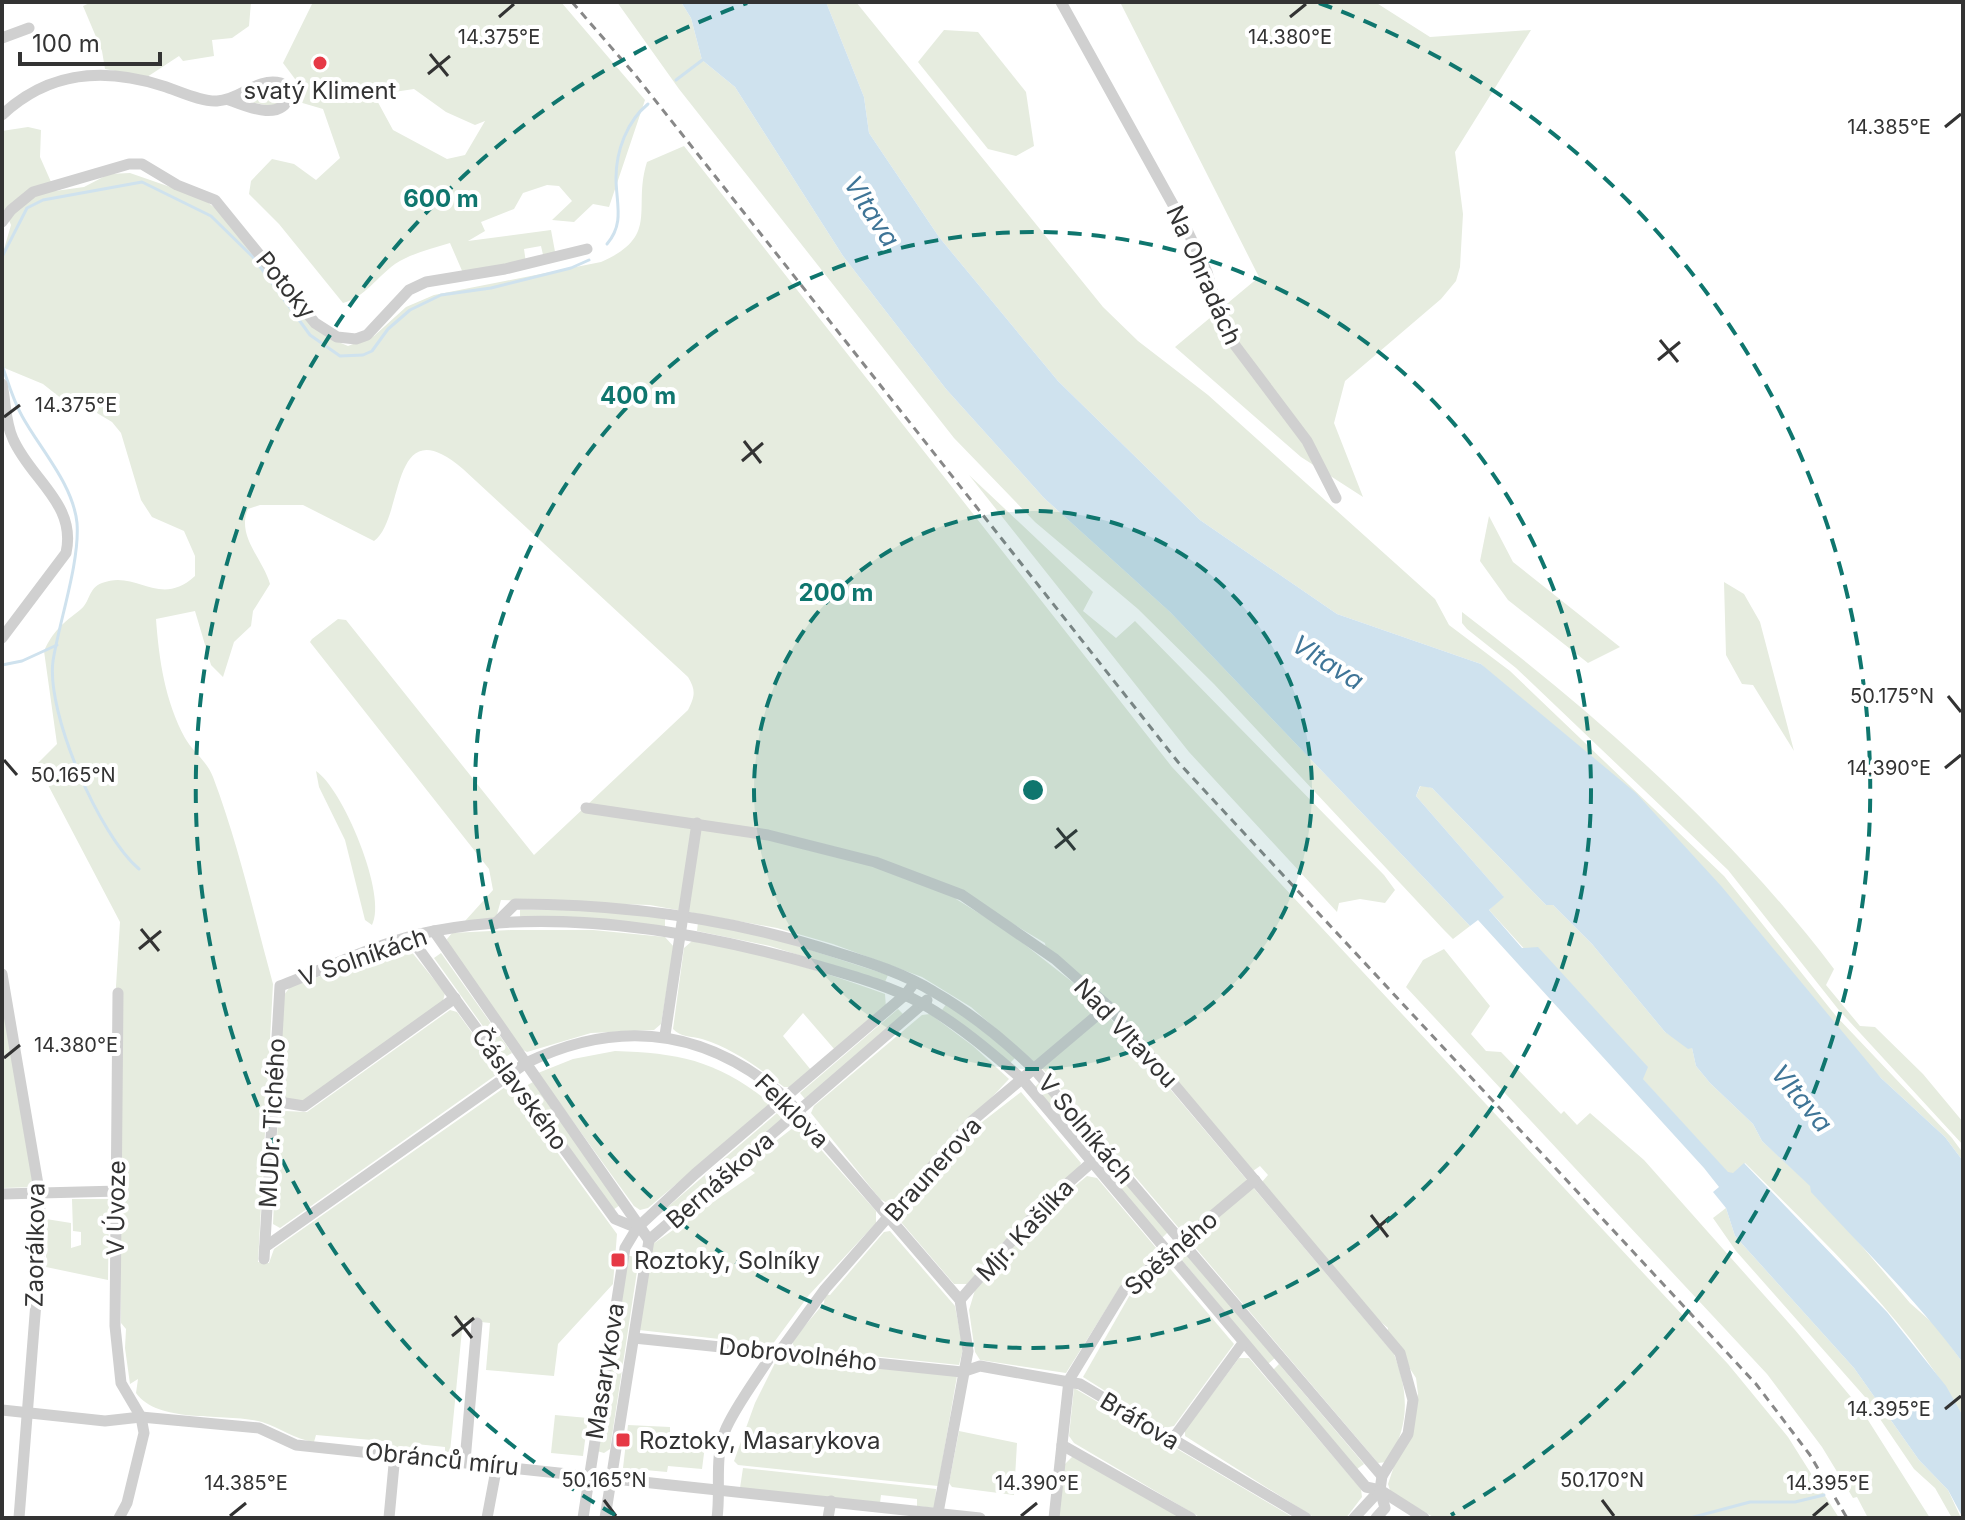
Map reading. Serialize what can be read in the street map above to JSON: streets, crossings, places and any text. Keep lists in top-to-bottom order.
{
  "streets": {
    "street": [
      "Na Ohradách",
      "Potoky",
      "V Solníkách",
      "Nad Vltavou",
      "Čáslavského",
      "Felklova",
      "MUDr. Tichého",
      "Braunerova",
      "Bernáškova",
      "V Úvoze",
      "Mjr. Kašlíka",
      "Zaorálkova",
      "Spěšného",
      "Dobrovolného",
      "Masarykova",
      "Bráfova",
      "Obránců míru"
    ]
  },
  "crossings": [
    ["V Solníkách", "Nad Vltavou"],
    ["V Solníkách", "Čáslavského"],
    ["V Solníkách", "MUDr. Tichého"],
    ["V Solníkách", "Braunerova"],
    ["V Solníkách", "Bernáškova"],
    ["V Solníkách", "Mjr. Kašlíka"],
    ["V Solníkách", "Spěšného"],
    ["Nad Vltavou", "Braunerova"],
    ["Nad Vltavou", "Spěšného"],
    ["Čáslavského", "Felklova"],
    ["Čáslavského", "Bernáškova"],
    ["Čáslavského", "Masarykova"],
    ["Felklova", "MUDr. Tichého"],
    ["Felklova", "Braunerova"],
    ["Felklova", "Bernáškova"],
    ["Felklova", "Mjr. Kašlíka"],
    ["Braunerova", "Dobrovolného"],
    ["Braunerova", "Obránců míru"],
    ["Bernáškova", "Masarykova"],
    ["V Úvoze", "Obránců míru"],
    ["Zaorálkova", "Obránců míru"],
    ["Spěšného", "Bráfova"],
    ["Dobrovolného", "Masarykova"],
    ["Dobrovolného", "Bráfova"],
    ["Masarykova", "Obránců míru"]
  ],
  "water": ["Vltava"],
  "places": {
    "other": ["svatý Kliment"],
    "transit": ["Roztoky, Solníky", "Roztoky, Masarykova"]
  },
  "scale_bar": "100 m",
  "coordinates": [
    "14.380°E",
    "14.375°E",
    "14.385°E",
    "50.175°N",
    "14.390°E",
    "50.165°N",
    "14.395°E",
    "50.170°N"
  ],
  "rings": ["600 m", "400 m", "200 m"]
}
